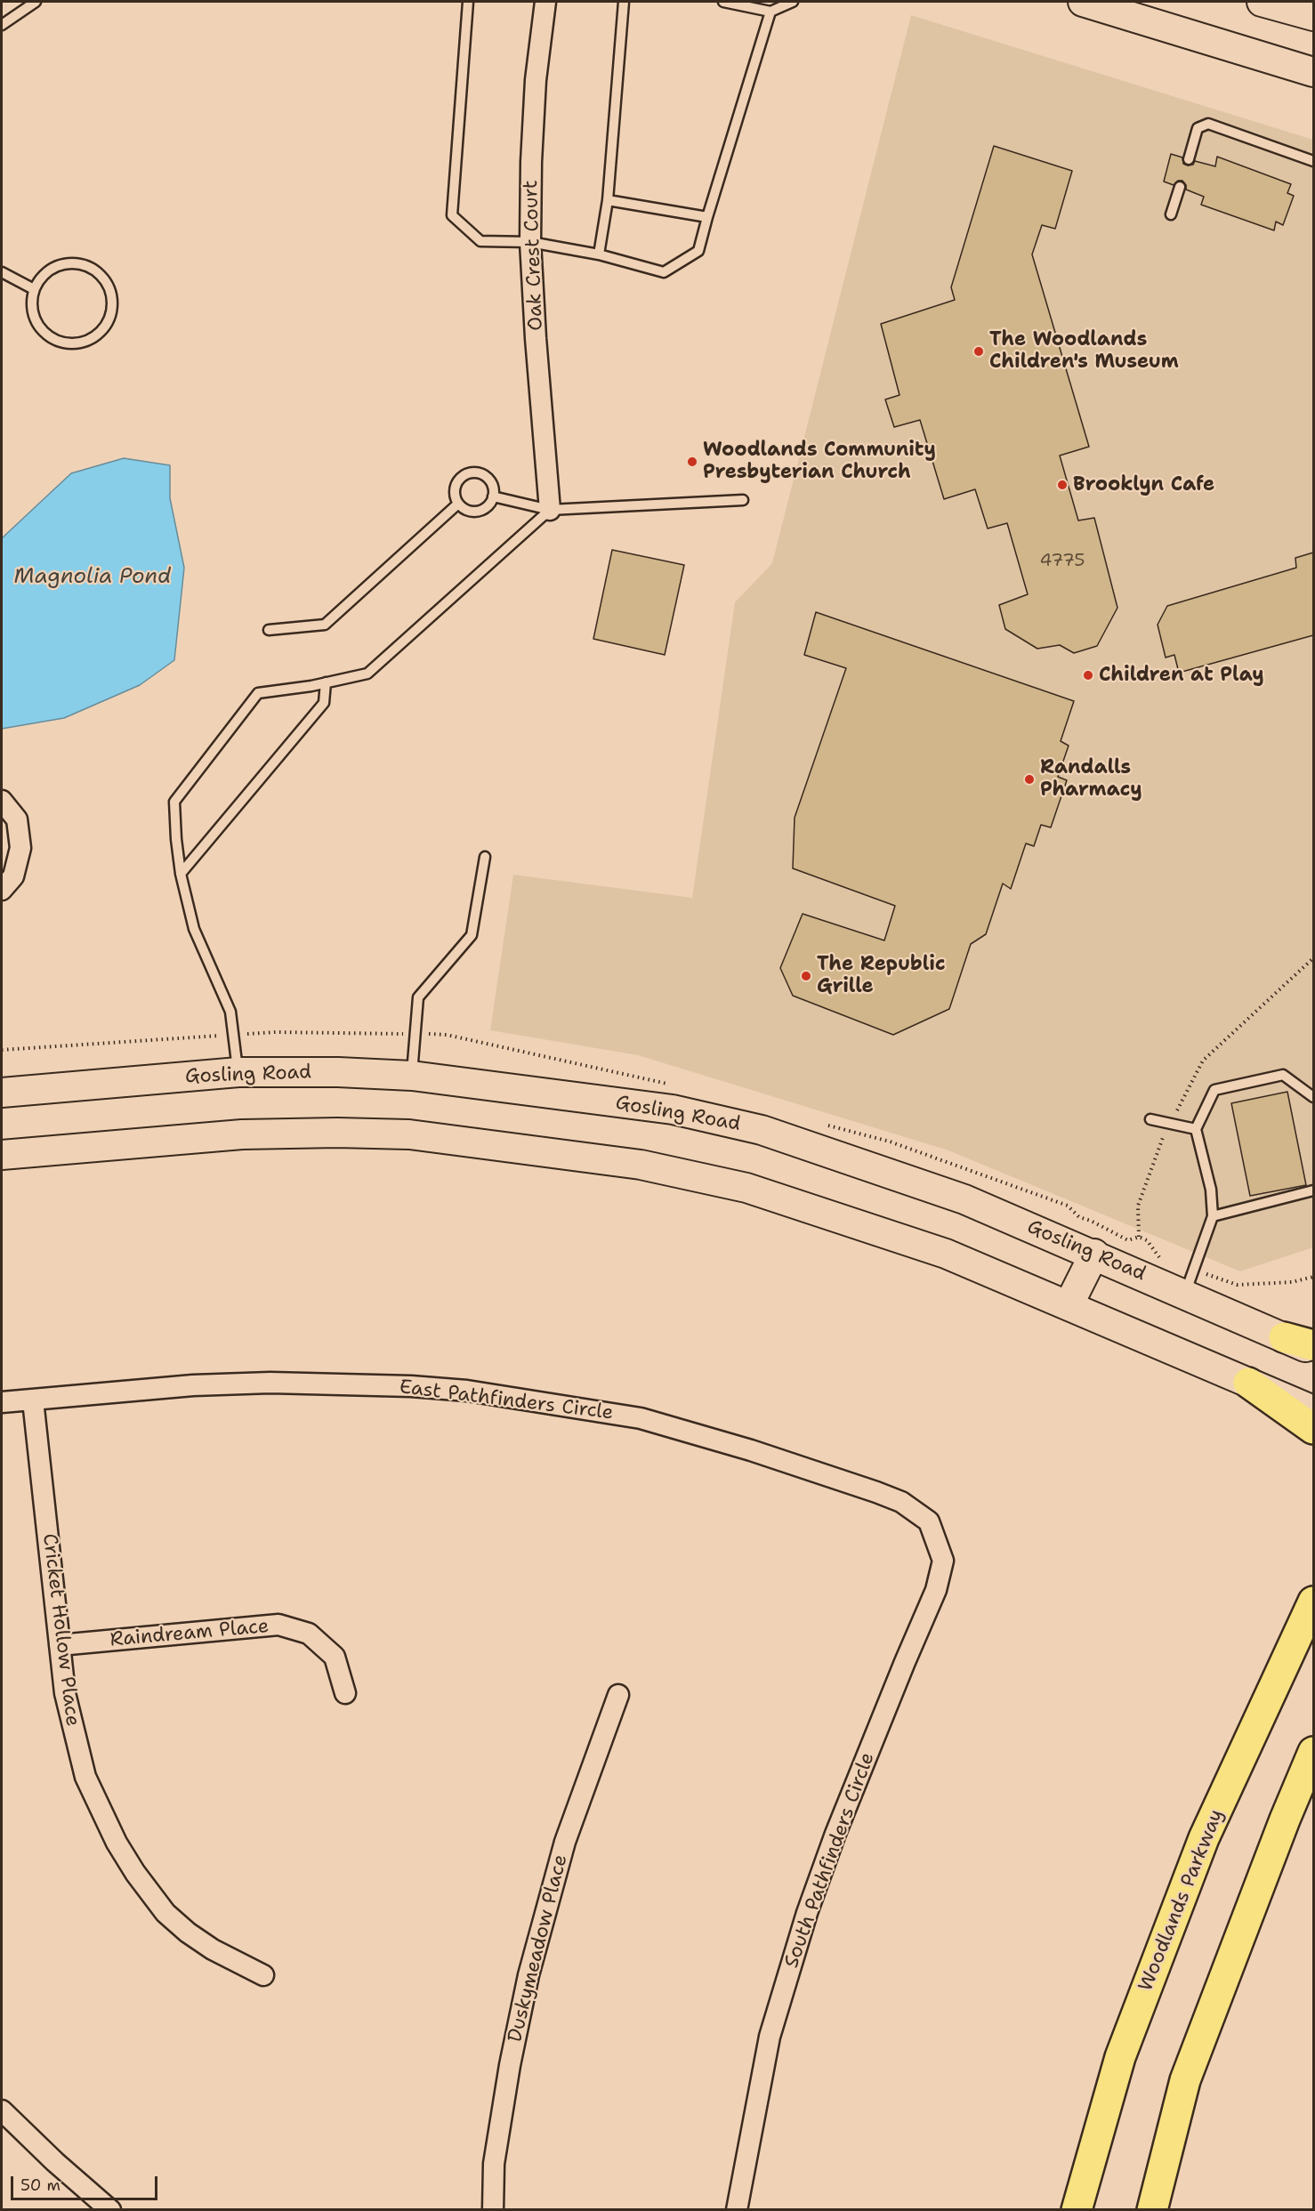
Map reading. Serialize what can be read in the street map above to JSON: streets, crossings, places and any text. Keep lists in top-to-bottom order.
{
  "streets": {
    "main road": ["Gosling Road", "Woodlands Parkway"],
    "street": [
      "Oak Crest Court",
      "East Pathfinders Circle",
      "Cricket Hollow Place",
      "Raindream Place",
      "South Pathfinders Circle",
      "Duskymeadow Place"
    ]
  },
  "crossings": [
    ["East Pathfinders Circle", "Cricket Hollow Place"],
    ["East Pathfinders Circle", "South Pathfinders Circle"],
    ["Cricket Hollow Place", "Raindream Place"]
  ],
  "water": ["Magnolia Pond"],
  "places": [
    "The Woodlands Children's Museum",
    "Woodlands Community Presbyterian Church",
    "Brooklyn Cafe",
    "Children at Play",
    "Randalls Pharmacy",
    "The Republic Grille"
  ],
  "house_numbers": ["4775"],
  "scale_bar": "50 m"
}
